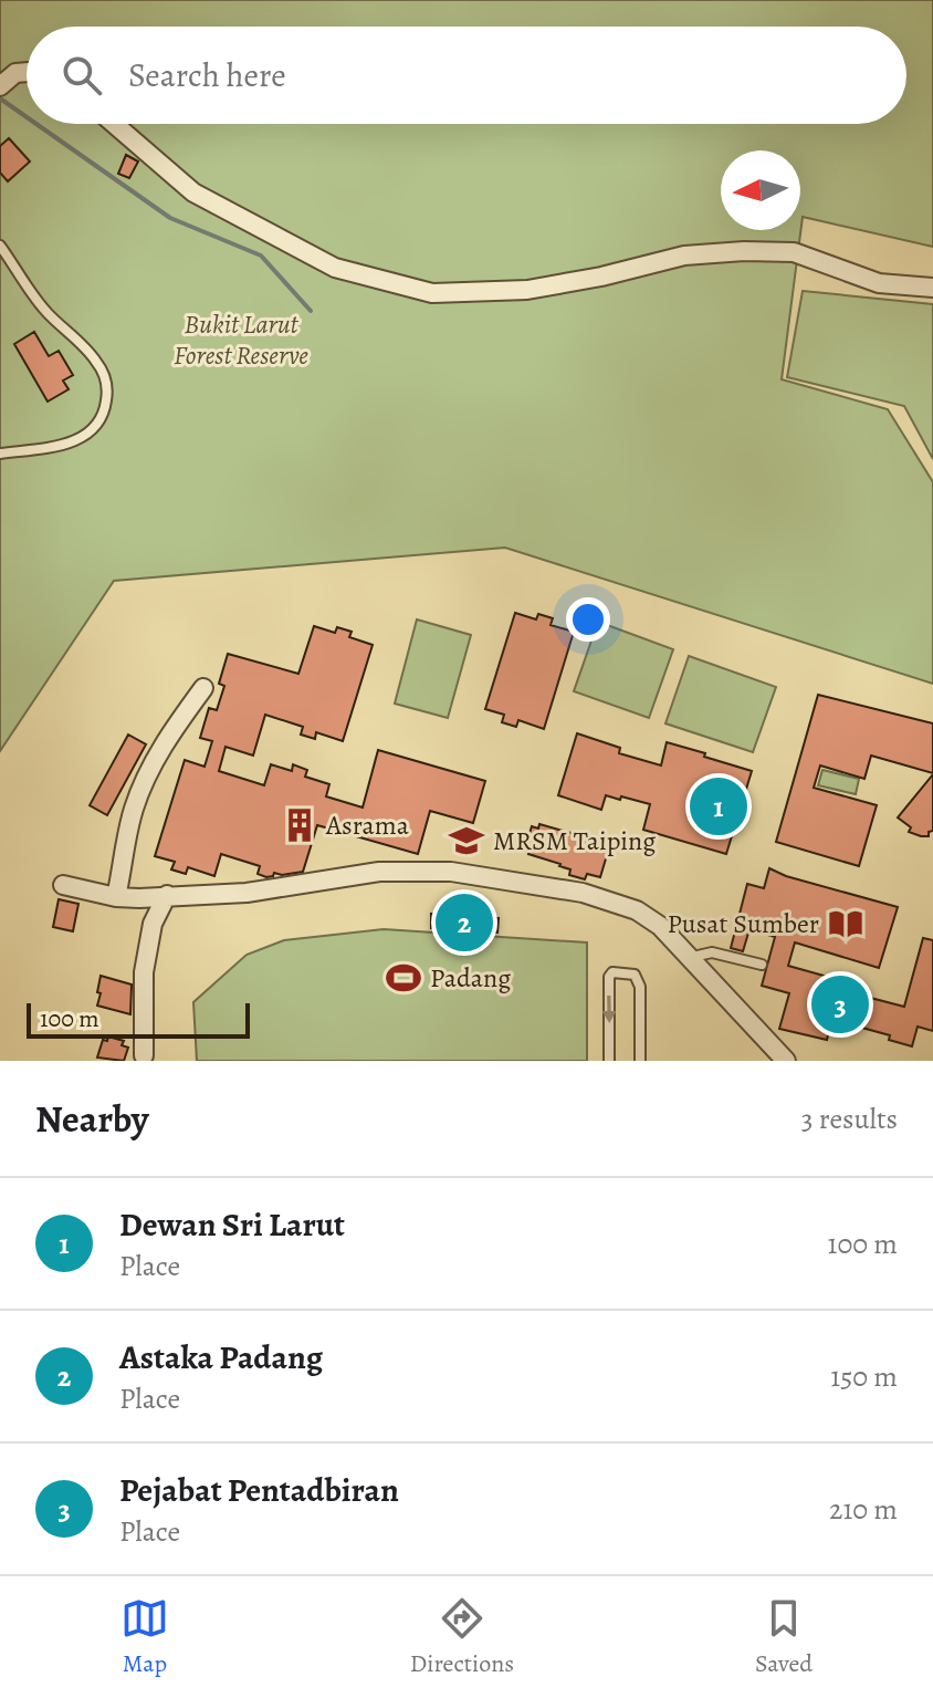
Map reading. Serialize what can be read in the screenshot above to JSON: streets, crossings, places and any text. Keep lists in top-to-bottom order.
{
  "parks": ["Bukit Larut Forest Reserve"],
  "places": {
    "building": ["Asrama"],
    "school or university": ["MRSM Taiping"],
    "library": ["Pusat Sumber"],
    "sports": ["Padang"]
  },
  "scale_bar": "100 m",
  "north": "left",
  "page": {
    "search": "Search here",
    "pins": ["1", "2", "3"],
    "scale": "100 m",
    "heading": ["Nearby", "3 results"],
    "list": [
      {
        "mark": "1",
        "name": "Dewan Sri Larut",
        "note": "Place",
        "value": "100 m"
      },
      {
        "mark": "2",
        "name": "Astaka Padang",
        "note": "Place",
        "value": "150 m"
      },
      {
        "mark": "3",
        "name": "Pejabat Pentadbiran",
        "note": "Place",
        "value": "210 m"
      }
    ],
    "nav": ["Map", "Directions", "Saved"]
  }
}
